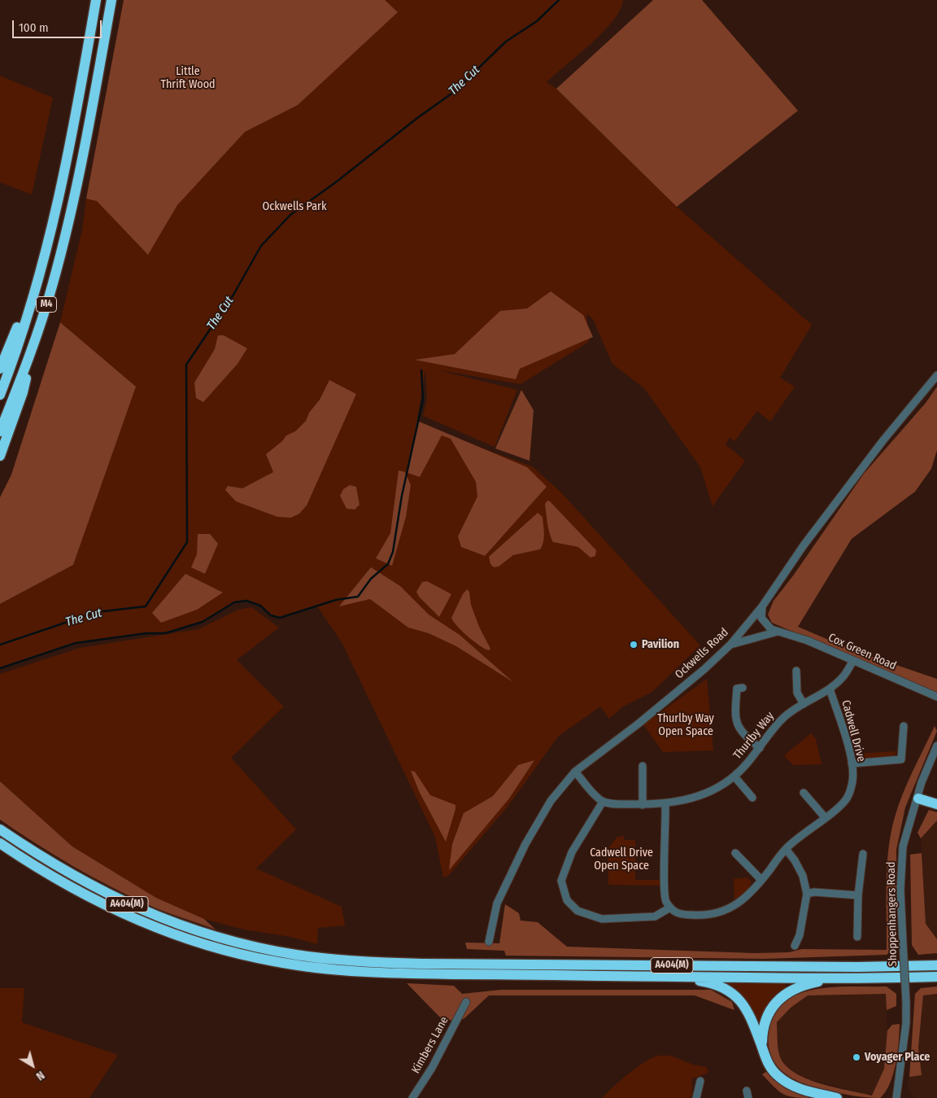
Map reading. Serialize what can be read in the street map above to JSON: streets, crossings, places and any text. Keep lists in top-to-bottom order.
{
  "streets": {
    "highway": ["M4", "A404(M)"],
    "street": [
      "Cox Green Road",
      "Ockwells Road",
      "Cadwell Drive",
      "Thurlby Way",
      "Shoppenhangers Road",
      "Kimbers Lane"
    ]
  },
  "crossings": [
    ["Cox Green Road", "Ockwells Road"],
    ["Cox Green Road", "Thurlby Way"],
    ["Cadwell Drive", "Thurlby Way"]
  ],
  "water": ["The Cut"],
  "parks": [
    "Little Thrift Wood",
    "Ockwells Park",
    "Thurlby Way Open Space",
    "Cadwell Drive Open Space"
  ],
  "places": ["Pavilion", "Voyager Place"],
  "scale_bar": "100 m",
  "north": "bottom right"
}
